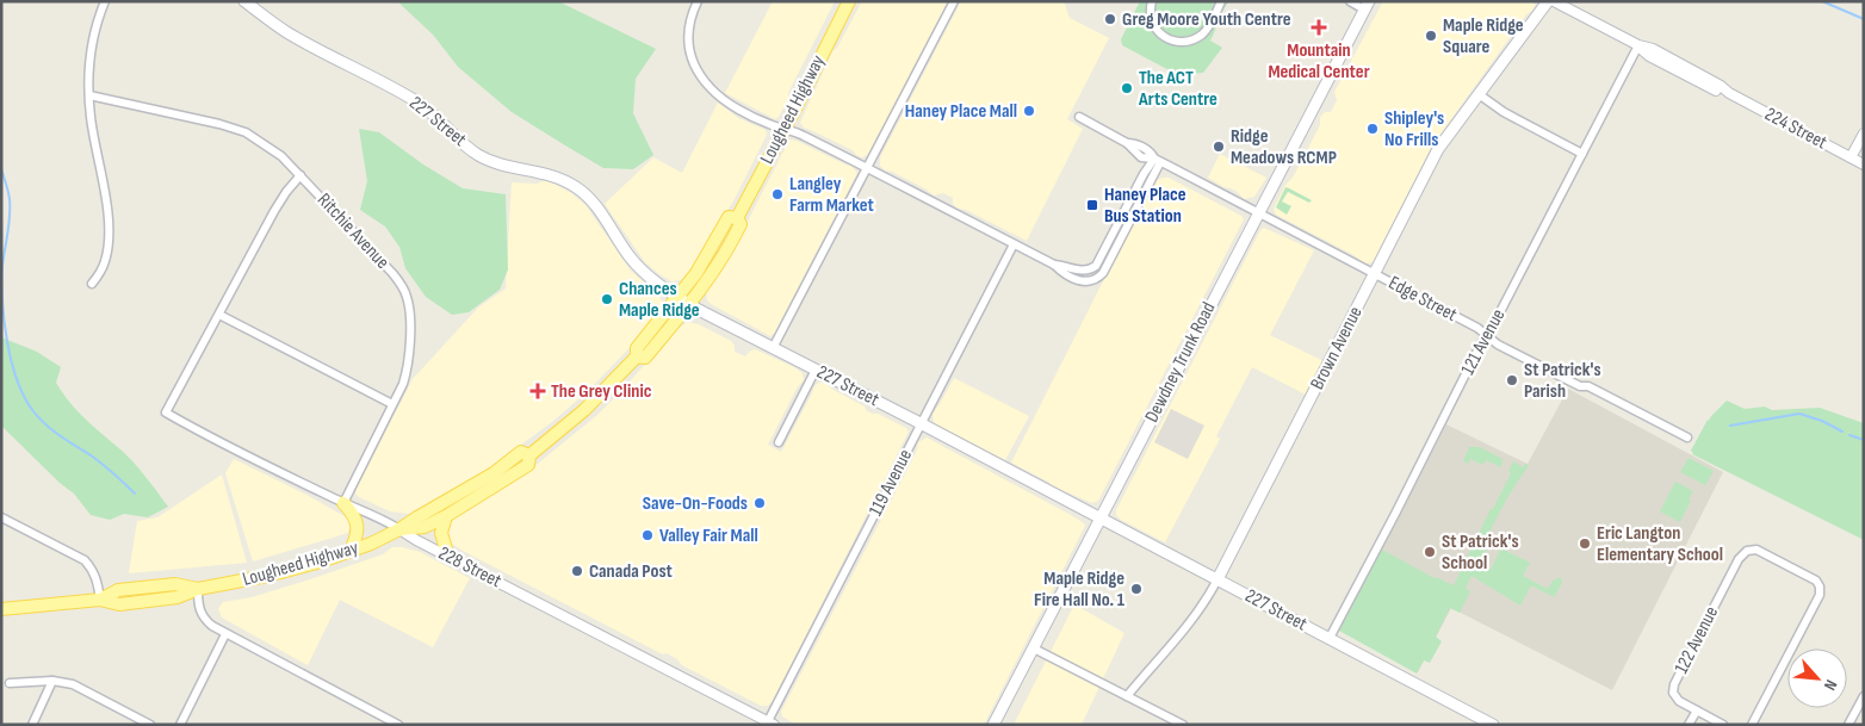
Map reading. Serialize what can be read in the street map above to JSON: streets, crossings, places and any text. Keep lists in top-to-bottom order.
{
  "streets": {
    "main road": [
      "Lougheed Highway",
      "227 Street",
      "Brown Avenue",
      "Dewdney Trunk Road"
    ],
    "street": [
      "224 Street",
      "Ritchie Avenue",
      "Edge Street",
      "121 Avenue",
      "119 Avenue",
      "228 Street",
      "122 Avenue"
    ]
  },
  "crossings": [
    ["Lougheed Highway", "227 Street"],
    ["Lougheed Highway", "228 Street"],
    ["227 Street", "121 Avenue"],
    ["227 Street", "Brown Avenue"],
    ["227 Street", "Dewdney Trunk Road"],
    ["227 Street", "119 Avenue"],
    ["224 Street", "121 Avenue"],
    ["Ritchie Avenue", "228 Street"],
    ["Edge Street", "121 Avenue"],
    ["Edge Street", "Brown Avenue"],
    ["Edge Street", "Dewdney Trunk Road"],
    ["119 Avenue", "228 Street"]
  ],
  "places": {
    "other": [
      "Greg Moore Youth Centre",
      "Maple Ridge Square",
      "The ACT Arts Centre",
      "Haney Place Mall",
      "Shipley's No Frills",
      "Ridge Meadows RCMP",
      "Langley Farm Market",
      "Chances Maple Ridge",
      "St Patrick's Parish",
      "Save-On-Foods",
      "Valley Fair Mall",
      "Eric Langton Elementary School",
      "St Patrick's School",
      "Canada Post",
      "Maple Ridge Fire Hall No. 1"
    ],
    "health": ["Mountain Medical Center", "The Grey Clinic"],
    "transit": ["Haney Place Bus Station"]
  },
  "north": "bottom right"
}
